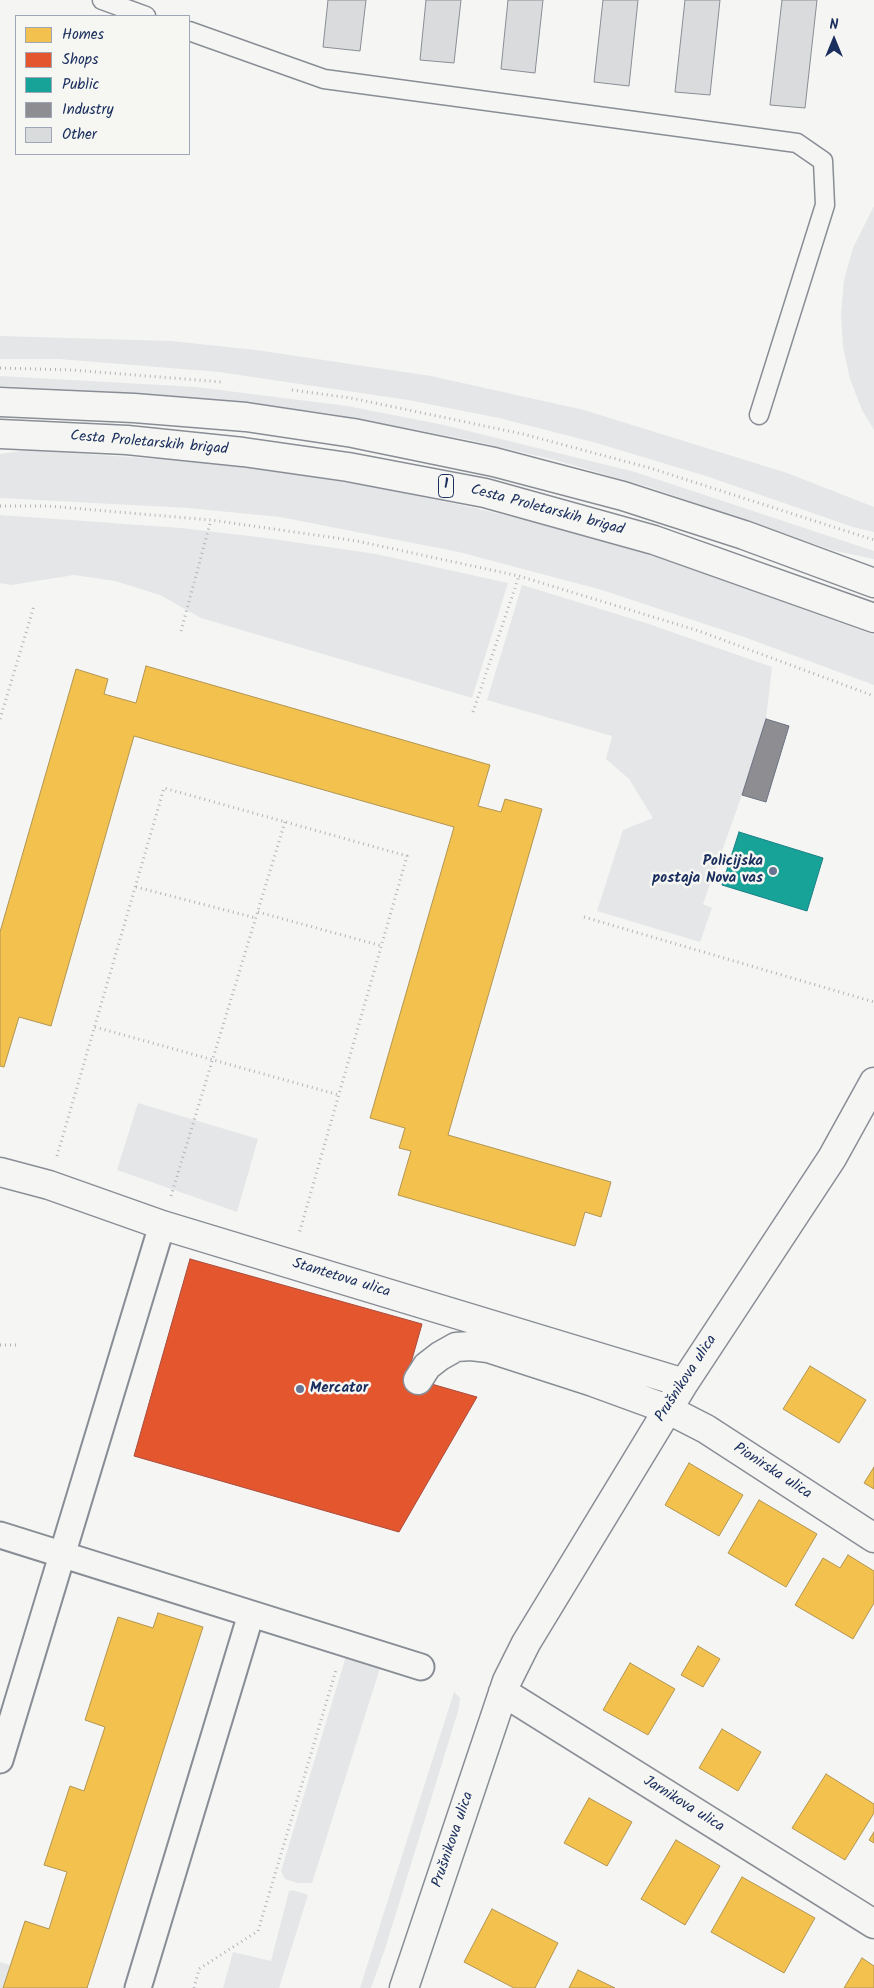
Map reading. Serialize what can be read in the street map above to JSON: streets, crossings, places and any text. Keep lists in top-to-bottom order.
{
  "streets": {
    "street": [
      "Cesta Proletarskih brigad",
      "1",
      "Stantetova ulica",
      "Prušnikova ulica",
      "Pionirska ulica",
      "Jarnikova ulica"
    ]
  },
  "crossings": [
    ["Stantetova ulica", "Prušnikova ulica"],
    ["Prušnikova ulica", "Pionirska ulica"],
    ["Prušnikova ulica", "Jarnikova ulica"]
  ],
  "places": ["Policijska postaja Nova vas", "Mercator"],
  "legend": [
    "Homes",
    "Shops",
    "Public",
    "Industry",
    "Other"
  ],
  "north": "top"
}
